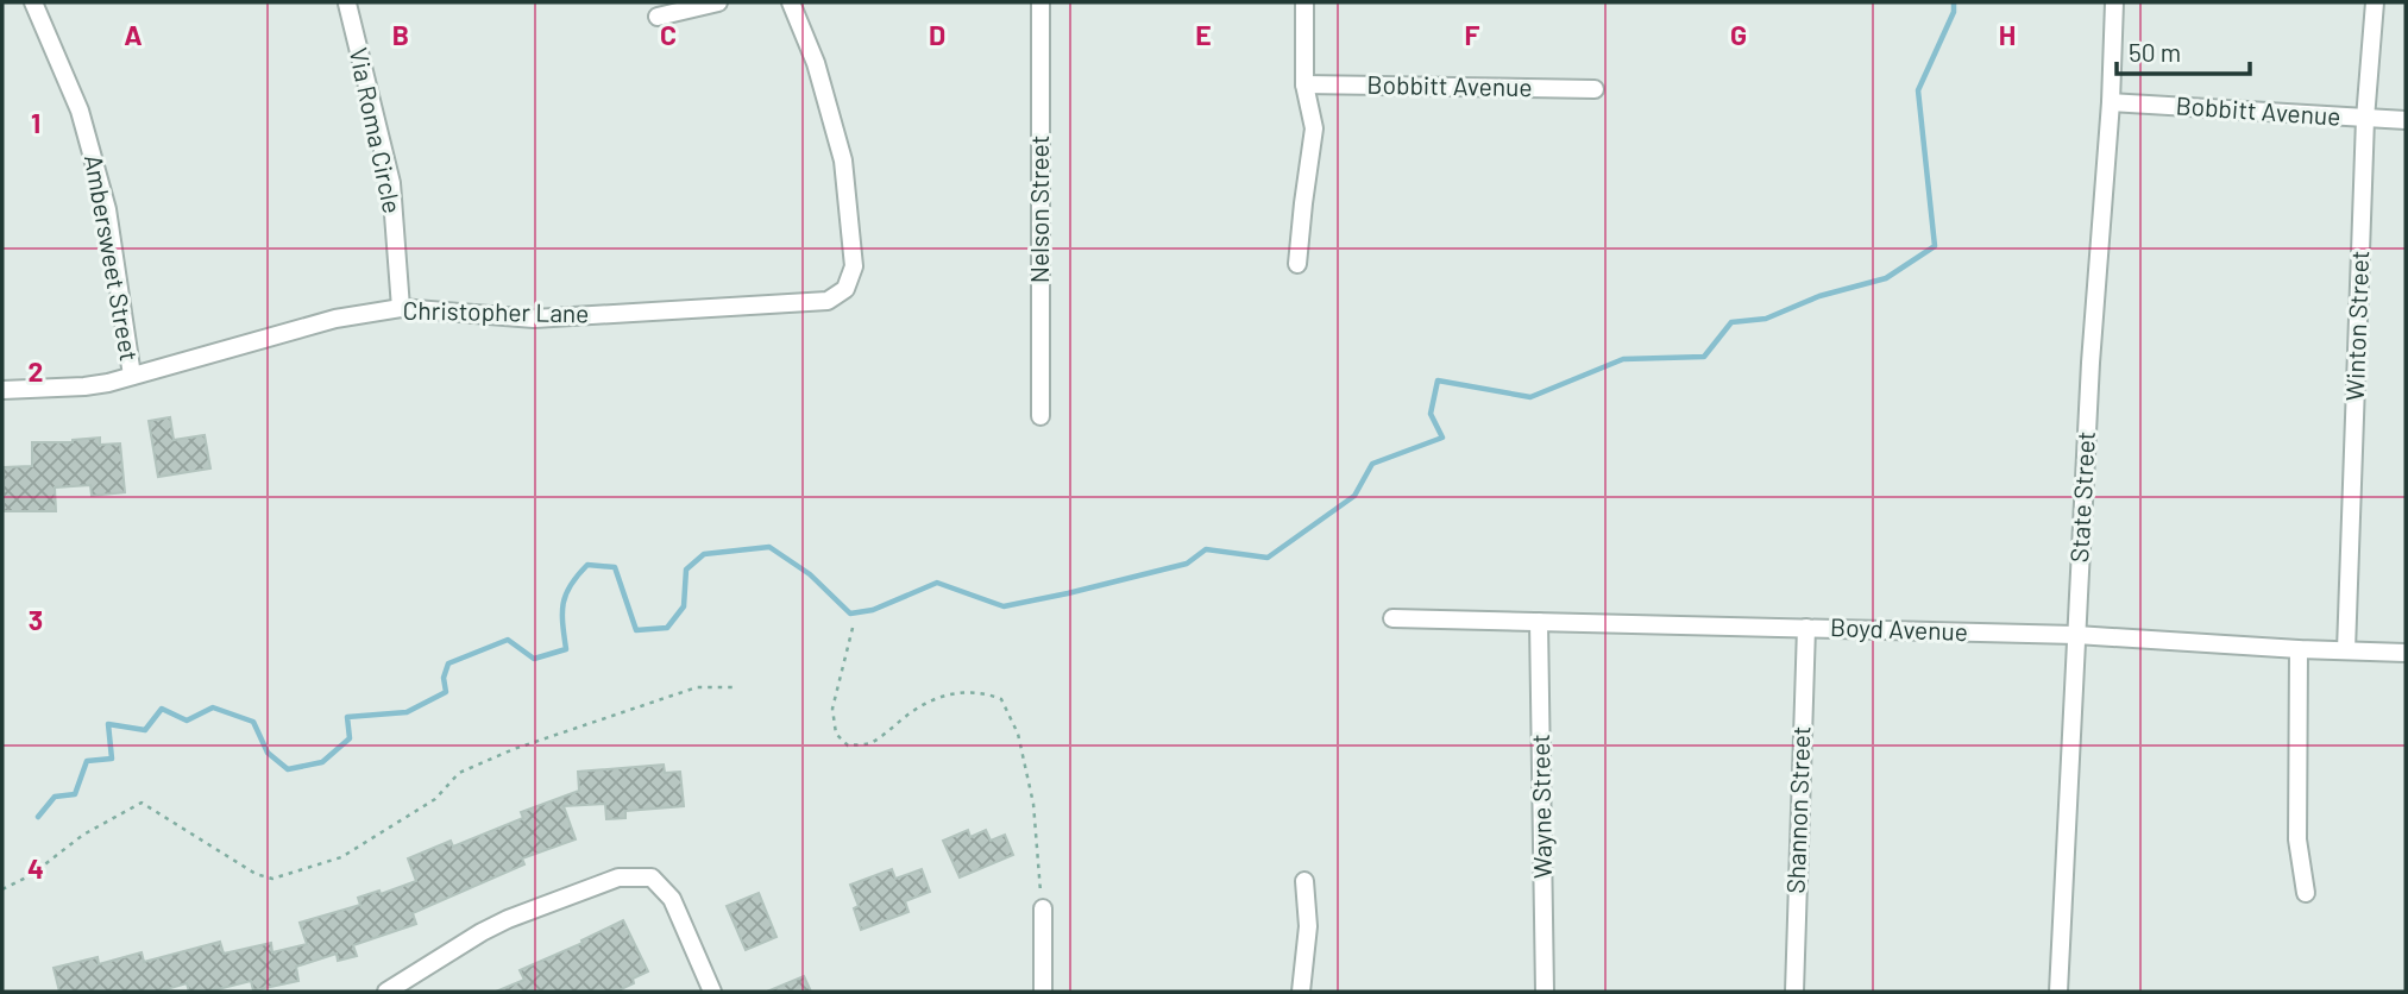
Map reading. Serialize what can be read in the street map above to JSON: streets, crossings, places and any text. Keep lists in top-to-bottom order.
{
  "streets": {
    "street": [
      "Bobbitt Avenue",
      "Via Roma Circle",
      "Nelson Street",
      "Ambersweet Street",
      "Christopher Lane",
      "Winton Street",
      "State Street",
      "Boyd Avenue",
      "Wayne Street",
      "Shannon Street"
    ]
  },
  "crossings": [
    ["Bobbitt Avenue", "Winton Street"],
    ["Bobbitt Avenue", "State Street"],
    ["Via Roma Circle", "Christopher Lane"],
    ["Ambersweet Street", "Christopher Lane"],
    ["Winton Street", "Boyd Avenue"],
    ["State Street", "Boyd Avenue"],
    ["Boyd Avenue", "Wayne Street"],
    ["Boyd Avenue", "Shannon Street"]
  ],
  "scale_bar": "50 m",
  "grid": {
    "columns": [
      "A",
      "B",
      "C",
      "D",
      "E",
      "F",
      "G",
      "H"
    ],
    "rows": [
      "1",
      "2",
      "3",
      "4"
    ]
  }
}
